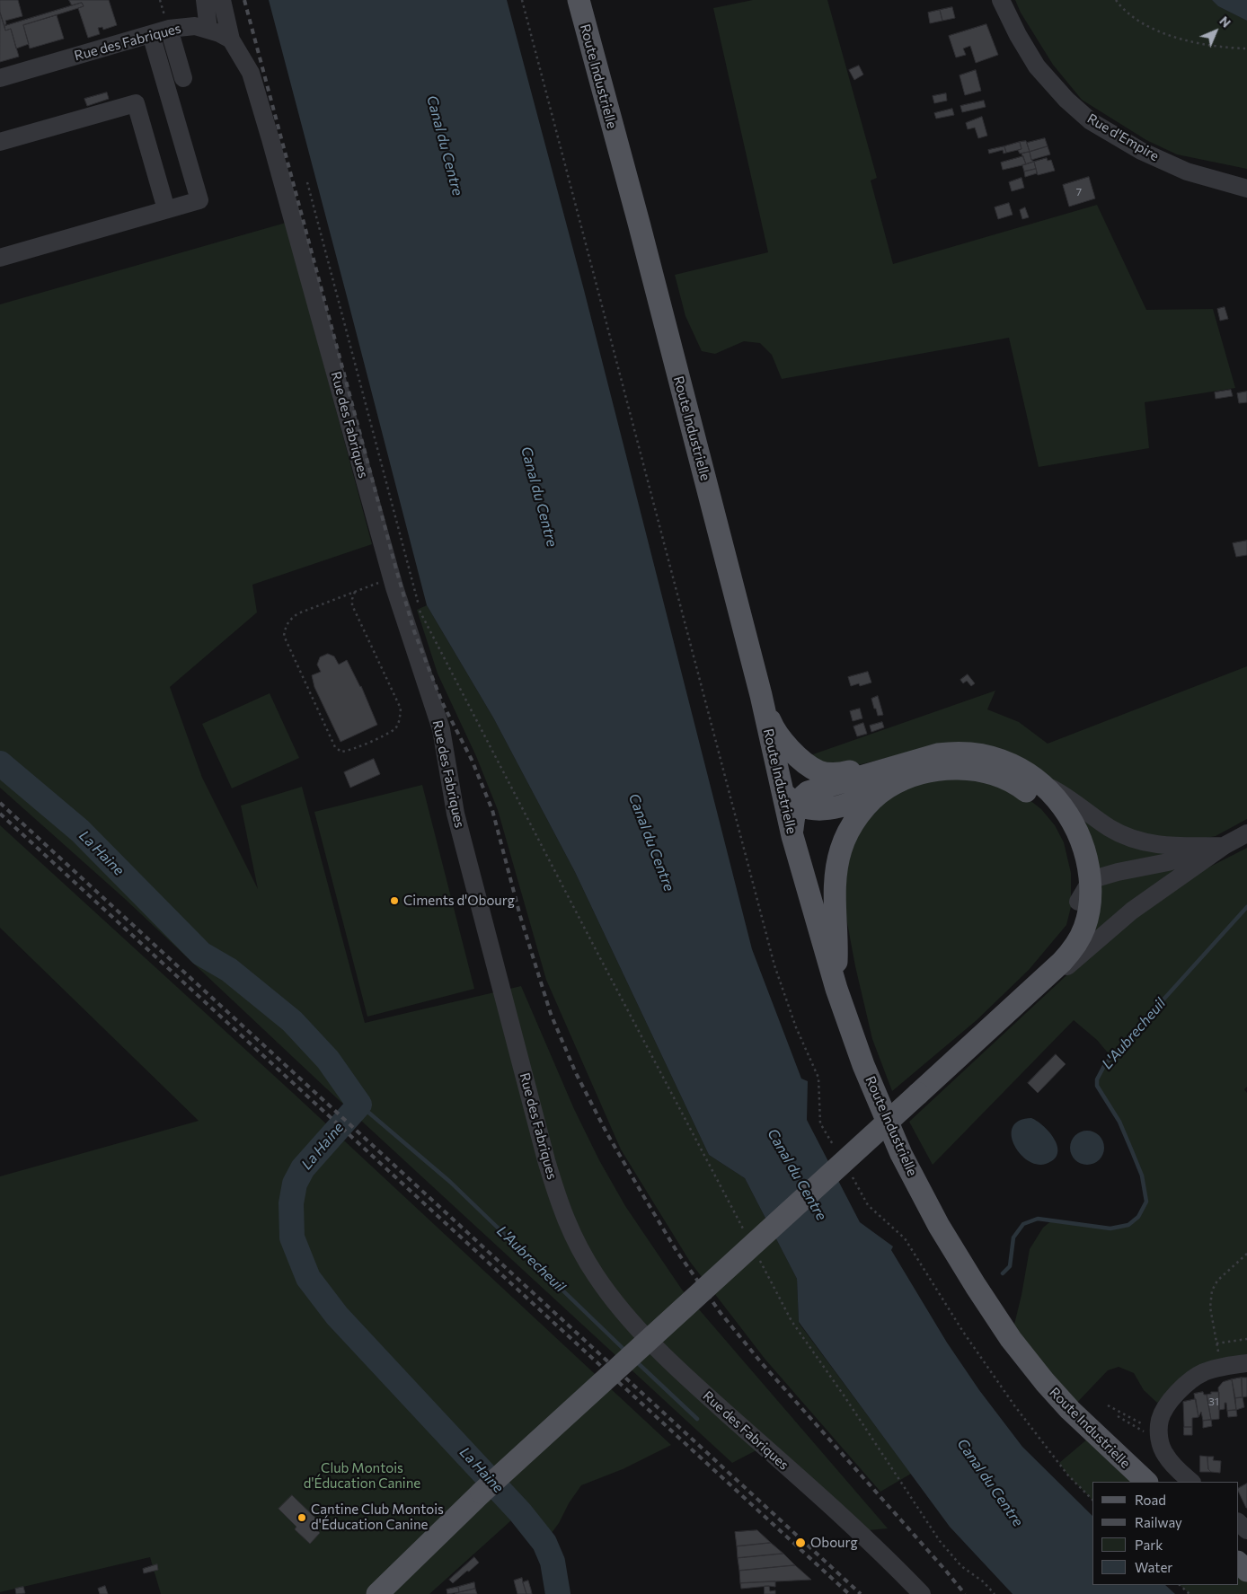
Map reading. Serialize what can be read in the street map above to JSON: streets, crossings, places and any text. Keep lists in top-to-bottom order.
{
  "streets": {
    "main road": ["Route Industrielle"],
    "street": ["Rue des Fabriques", "Rue d'Empire"]
  },
  "water": ["Canal du Centre", "La Haine", "L'Aubrecheuil"],
  "parks": ["Club Montois d'Éducation Canine"],
  "places": ["Ciments d'Obourg", "Cantine Club Montois d'Éducation Canine", "Obourg"],
  "house_numbers": ["7", "31"],
  "legend": [
    "Road",
    "Railway",
    "Park",
    "Water"
  ],
  "north": "top right"
}
